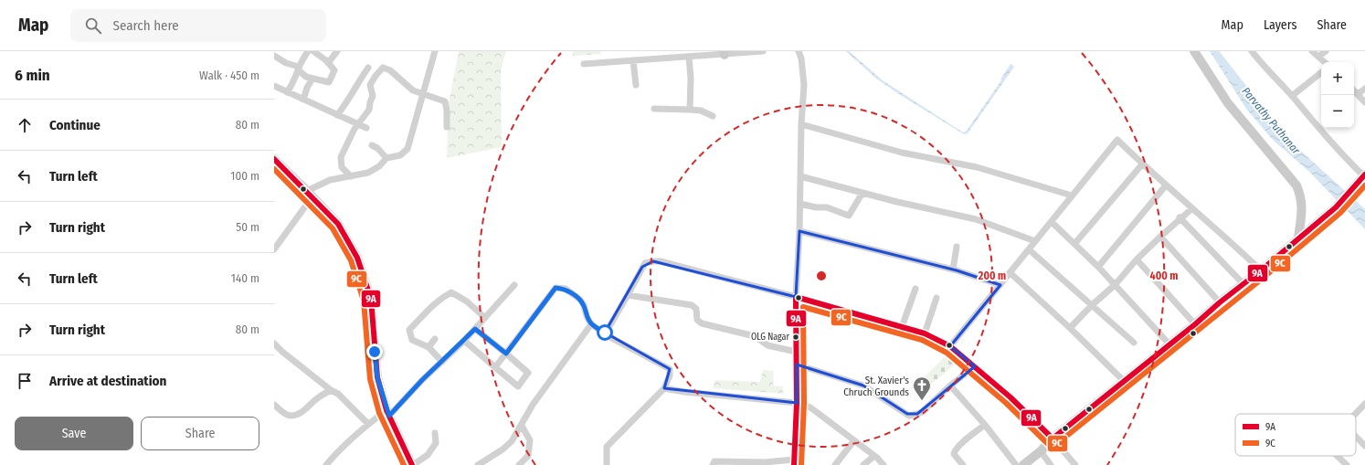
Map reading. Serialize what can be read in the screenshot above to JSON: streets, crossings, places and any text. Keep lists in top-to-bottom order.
{
  "water": ["Parvathy Puthanar"],
  "places": {
    "other": ["OLG Nagar"],
    "church": ["St. Xavier's Chruch Grounds"]
  },
  "lines": ["transit line 9A", "transit line 9C"],
  "legend": ["9A", "9C"],
  "page": {
    "header": "Map",
    "search": "Search here",
    "nav": ["Map", "Layers", "Share"],
    "heading": ["6 min", "Walk · 450 m"],
    "map_buttons": ["+", "−"],
    "list": [
      ["Continue", "80 m"],
      ["Turn left", "100 m"],
      ["Turn right", "50 m"],
      ["Turn left", "140 m"],
      ["Turn right", "80 m"],
      "Arrive at destination"
    ],
    "buttons": ["Save", "Share"]
  },
  "rings": ["200 m", "400 m"]
}
